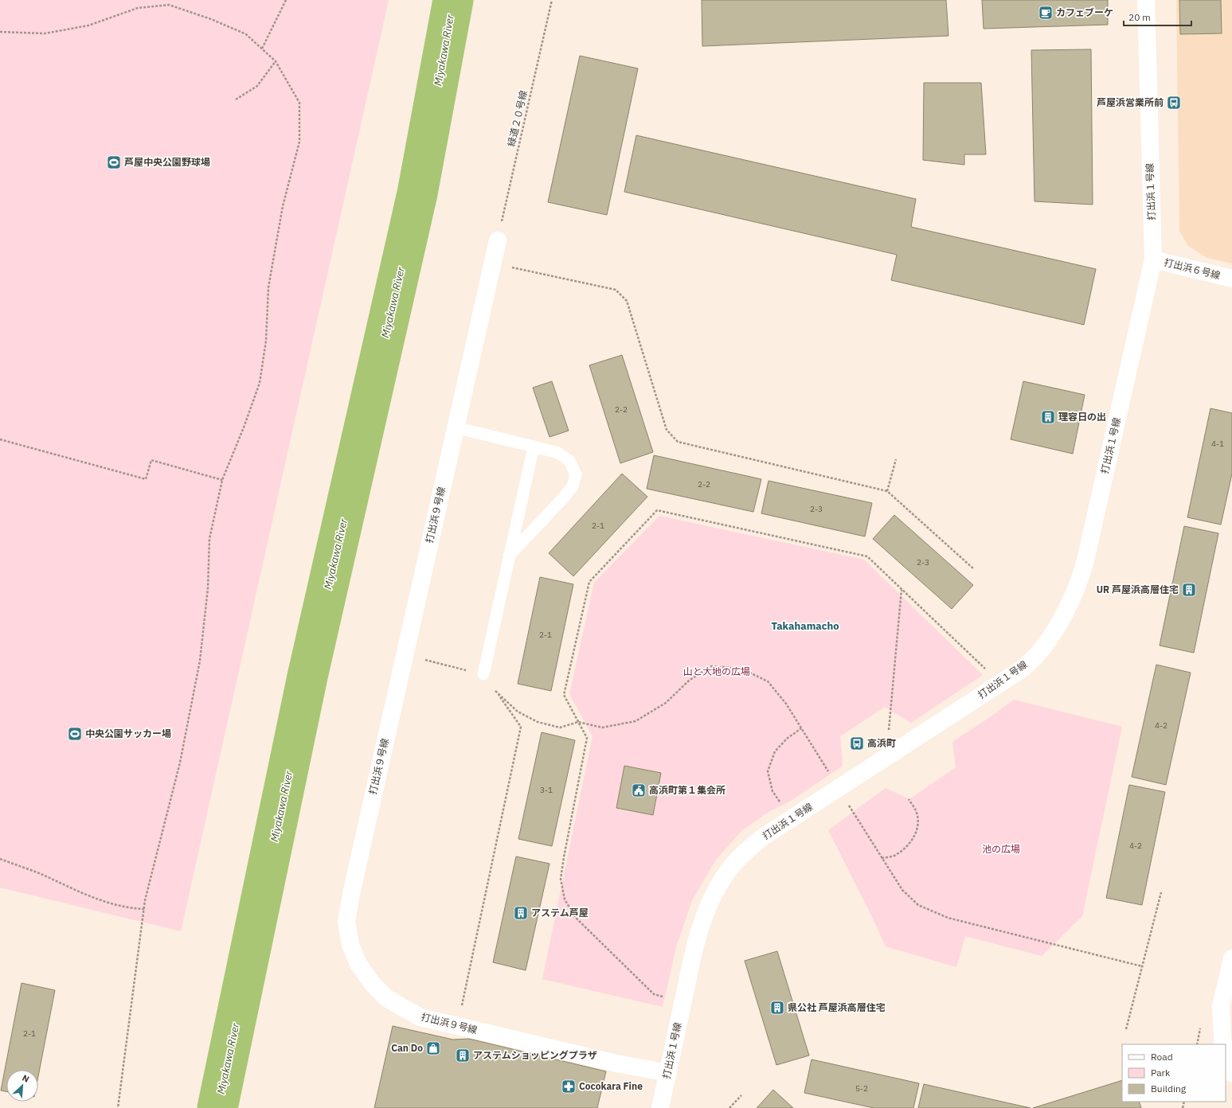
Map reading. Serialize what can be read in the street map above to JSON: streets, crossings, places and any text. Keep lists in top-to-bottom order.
{
  "streets": {
    "street": ["打出浜１号線", "打出浜６号線", "打出浜９号線"],
    "path": ["緑道２０号線"]
  },
  "crossings": [
    ["緑道２０号線", "打出浜９号線"],
    ["打出浜１号線", "打出浜６号線"],
    ["打出浜１号線", "打出浜９号線"]
  ],
  "districts": ["Takahamacho"],
  "water": ["Miyakawa River"],
  "parks": ["山と大地の広場", "池の広場"],
  "places": {
    "cafe": ["カフェブーケ"],
    "bus stop": ["芦屋浜営業所前", "高浜町"],
    "sports": ["芦屋中央公園野球場", "中央公園サッカー場"],
    "building": [
      "理容日の出",
      "UR 芦屋浜高層住宅",
      "アステム芦屋",
      "県公社 芦屋浜高層住宅",
      "アステムショッピングプラザ"
    ],
    "public building": ["高浜町第１集会所"],
    "shop": ["Can Do"],
    "pharmacy": ["Cocokara Fine"]
  },
  "house_numbers": [
    "2-2",
    "4-1",
    "2-2",
    "2-3",
    "2-1",
    "2-3",
    "2-1",
    "4-2",
    "3-1",
    "4-2",
    "2-1",
    "5-2"
  ],
  "legend": ["Road", "Park", "Building"],
  "scale_bar": "20 m",
  "north": "top right"
}
